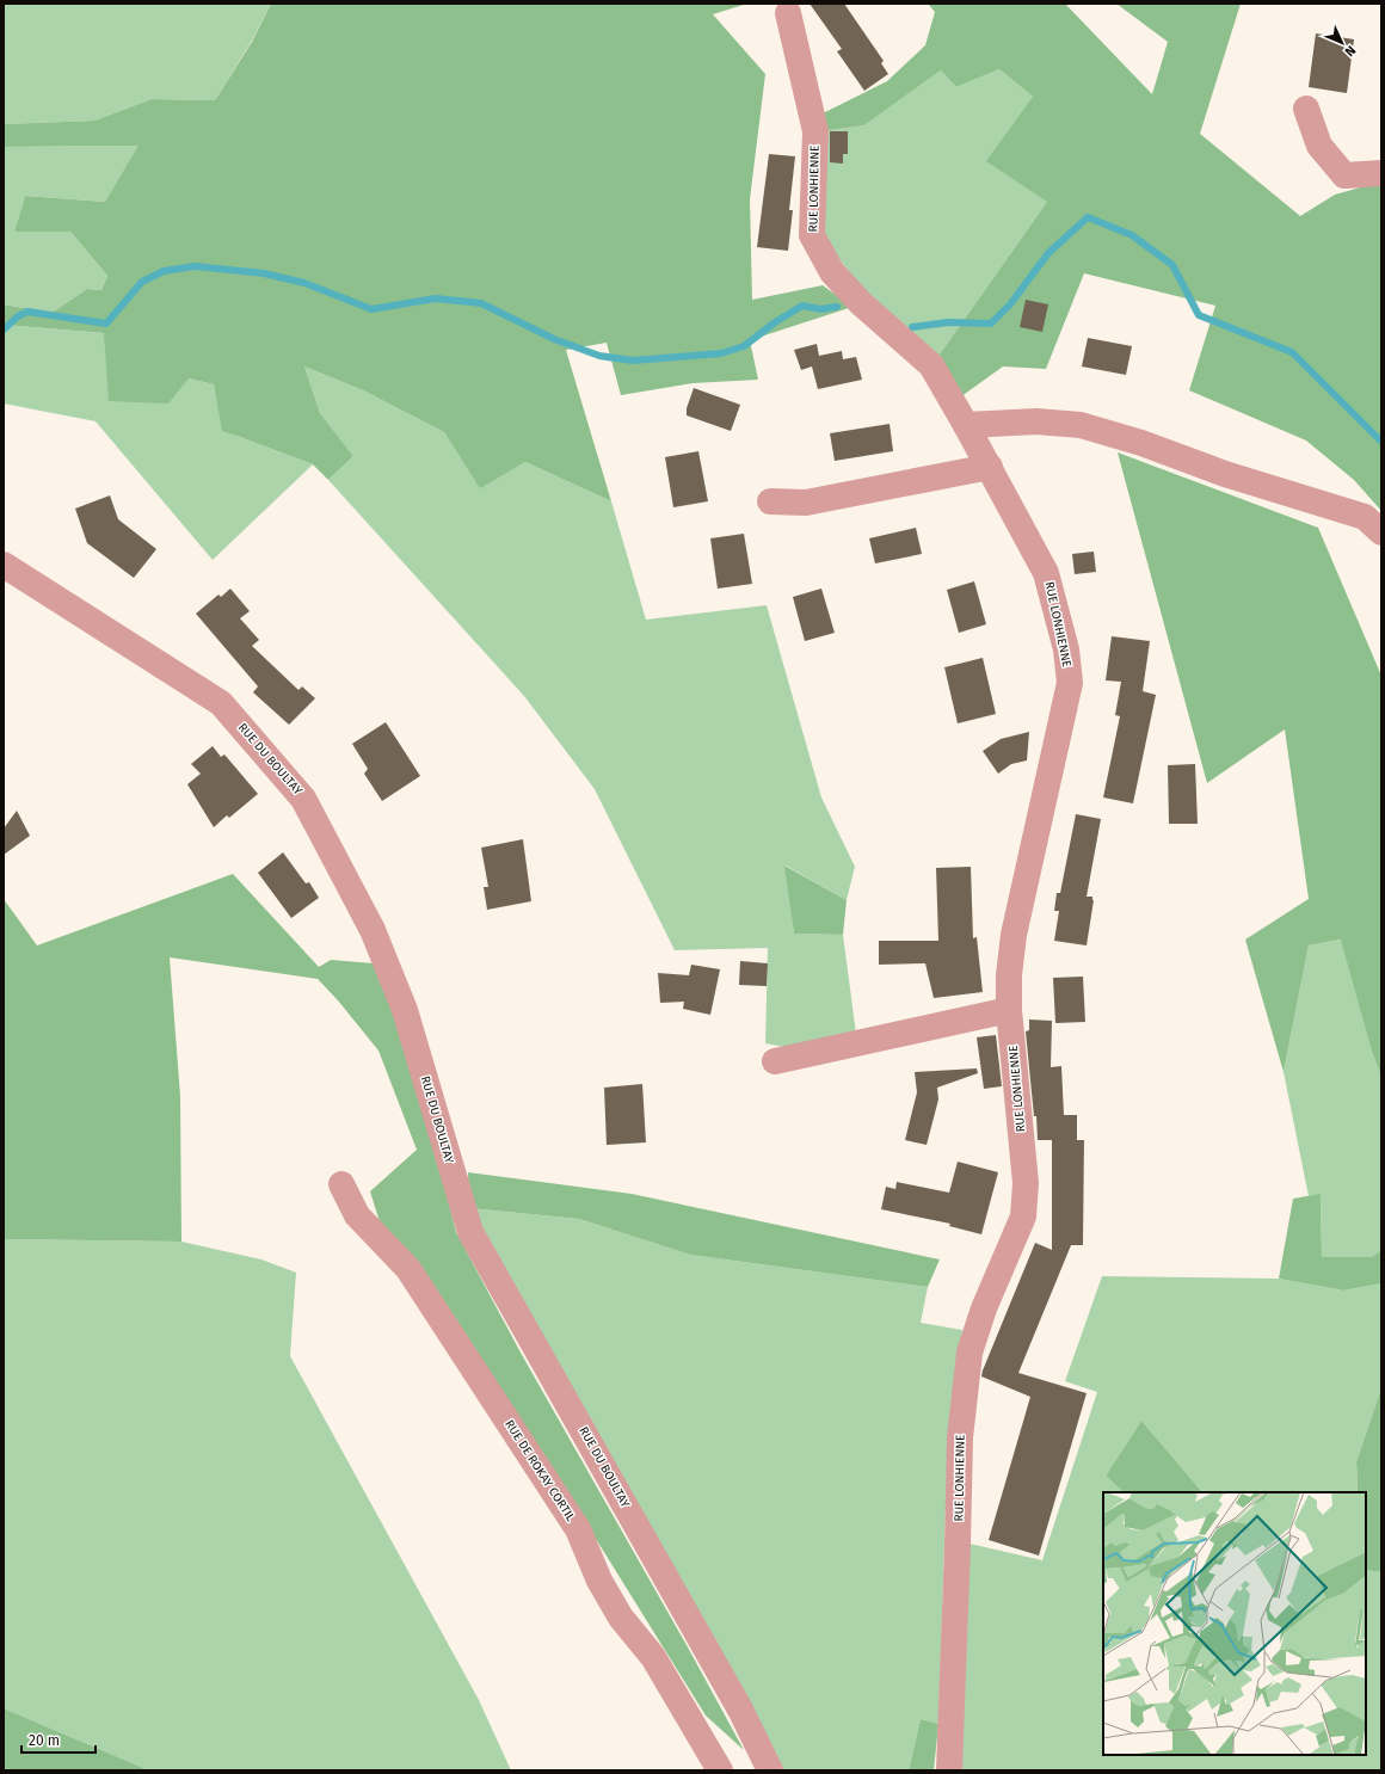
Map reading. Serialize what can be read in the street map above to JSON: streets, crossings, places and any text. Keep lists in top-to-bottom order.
{
  "streets": {
    "street": ["RUE LONHIENNE", "RUE DU BOULTAY", "RUE DE ROKAY CORTIL"]
  },
  "scale_bar": "20 m",
  "north": "bottom right"
}
